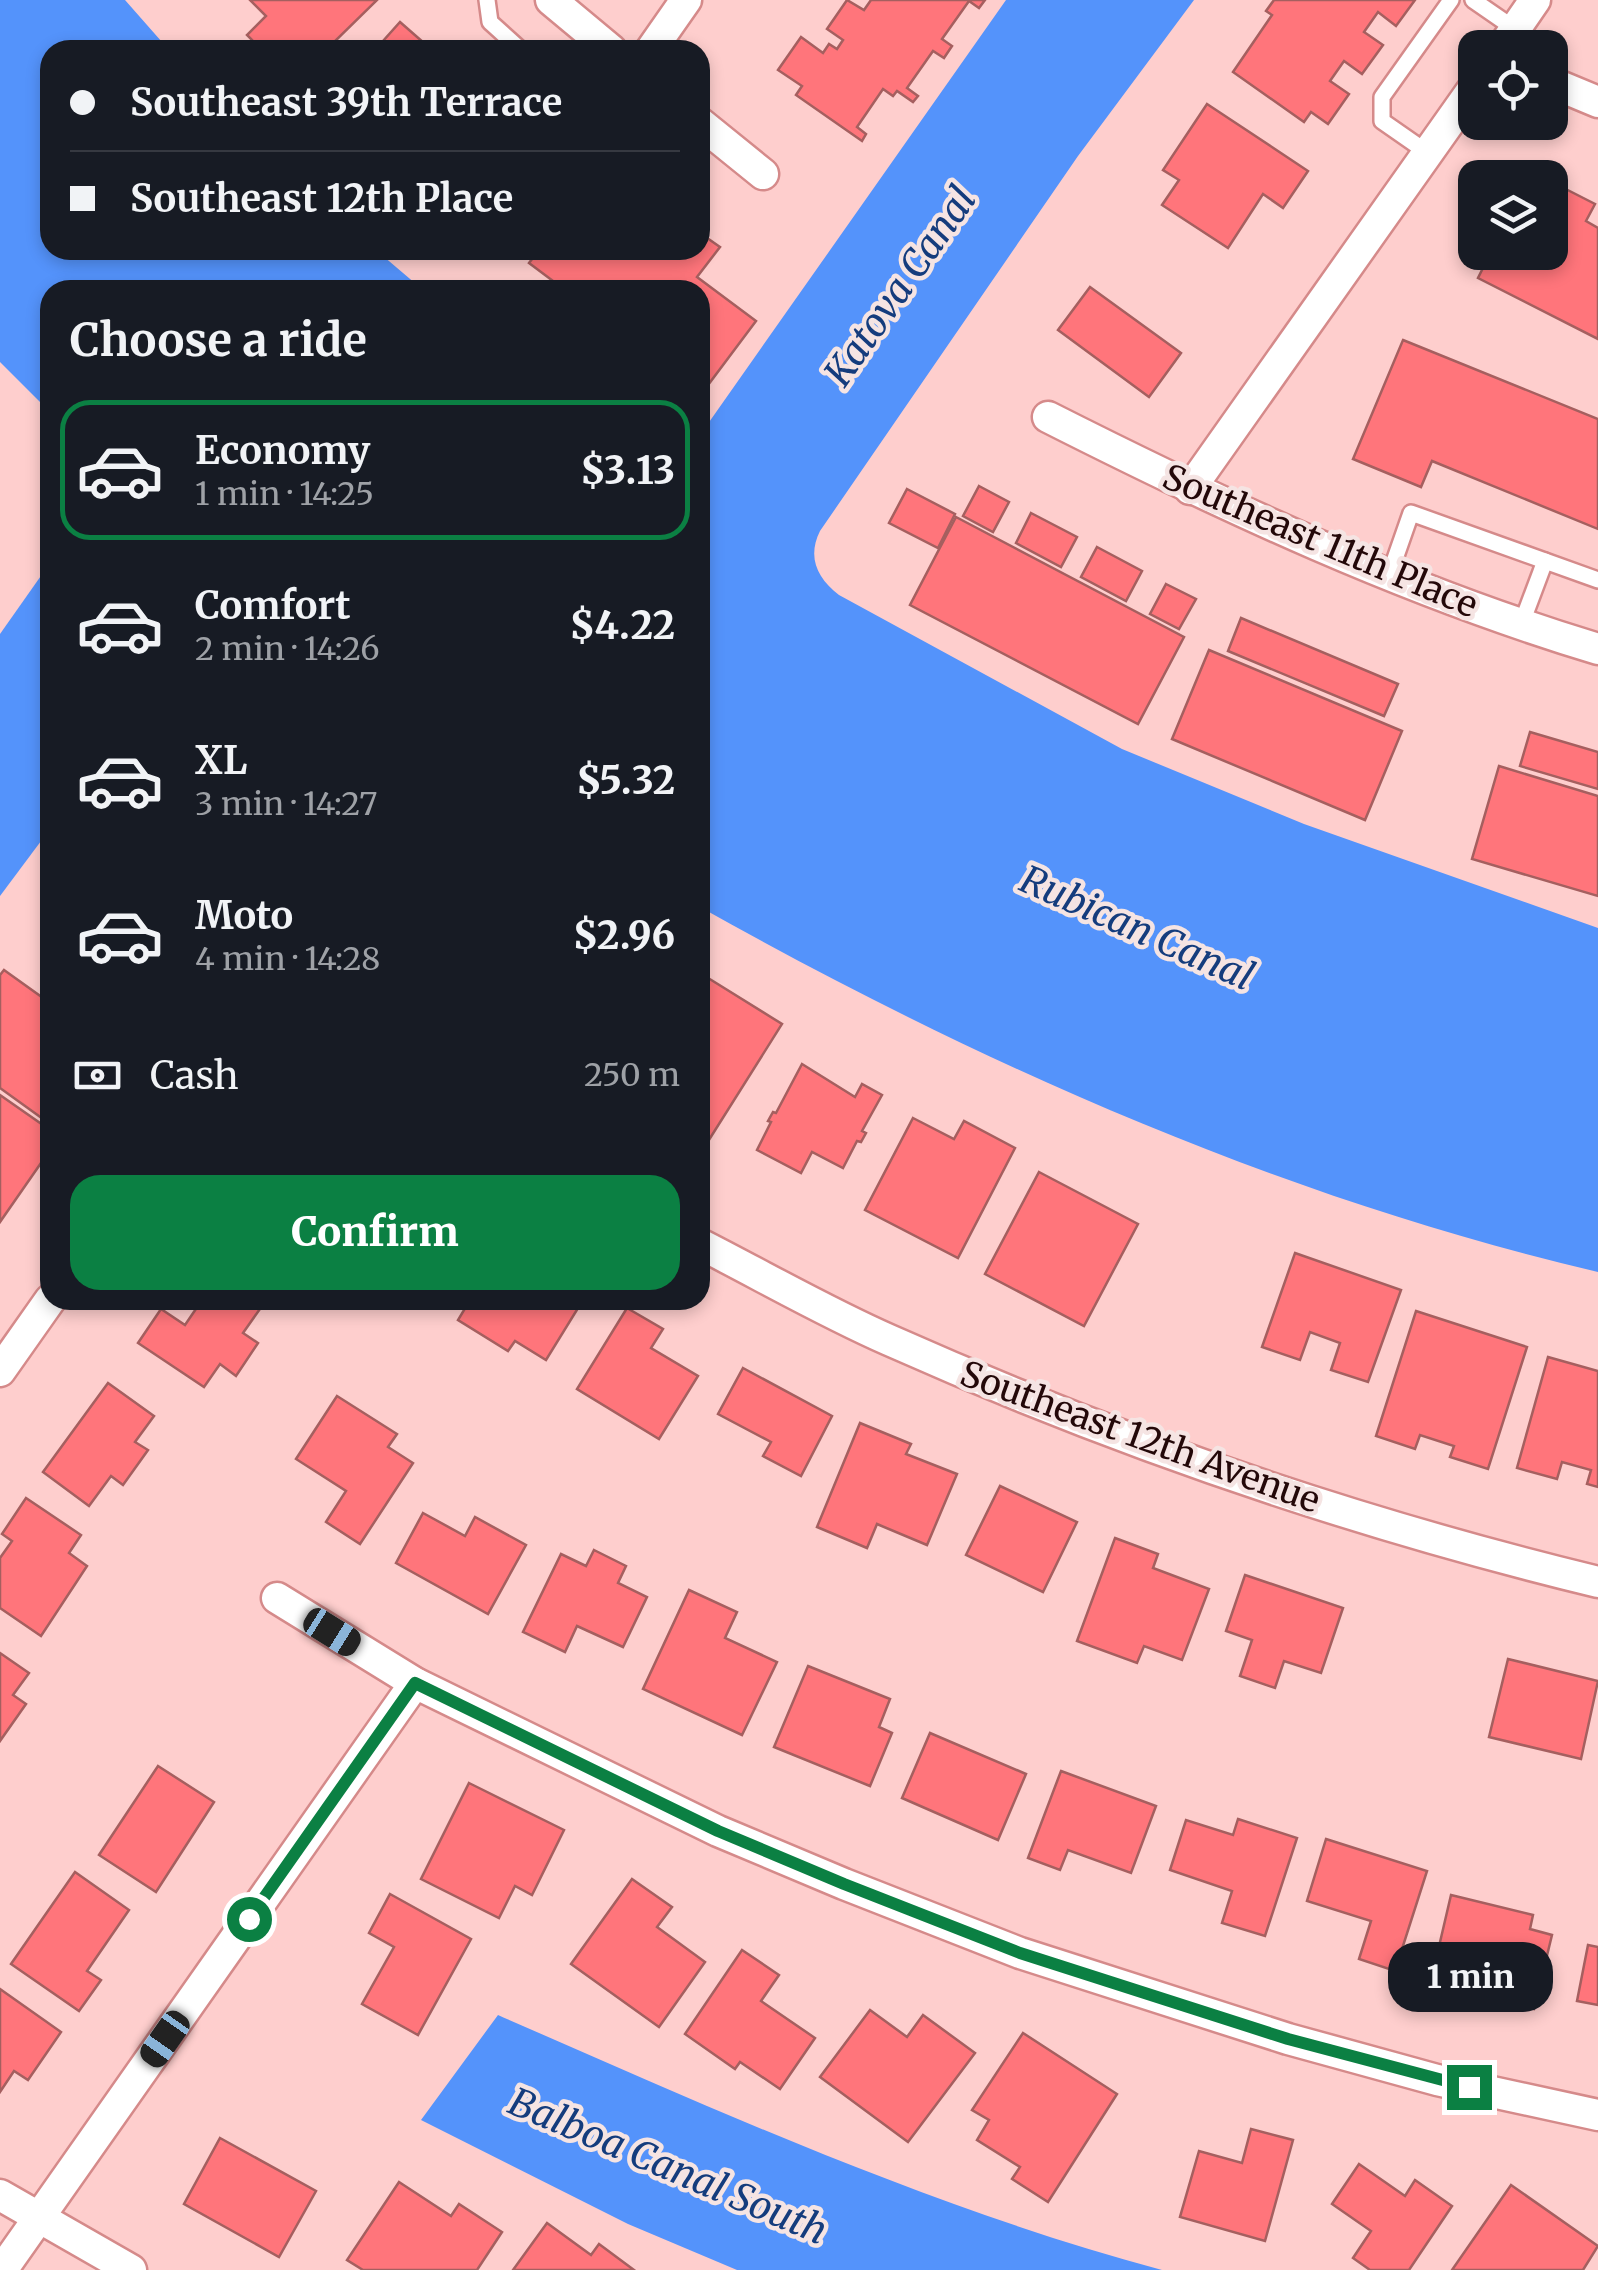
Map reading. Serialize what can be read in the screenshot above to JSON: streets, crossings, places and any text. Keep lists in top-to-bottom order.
{
  "streets": {
    "street": ["Southeast 11th Place", "Southeast 12th Avenue"]
  },
  "water": ["Katova Canal", "Rubican Canal", "Balboa Canal South"],
  "page": {
    "banner": ["Southeast 39th Terrace", "Southeast 12th Place"],
    "heading": "Choose a ride",
    "list": [
      {
        "name": "Economy",
        "note": "1 min · 14:25",
        "value": "$3.13"
      },
      {
        "name": "Comfort",
        "note": "2 min · 14:26",
        "value": "$4.22"
      },
      {
        "name": "XL",
        "note": "3 min · 14:27",
        "value": "$5.32"
      },
      {
        "name": "Moto",
        "note": "4 min · 14:28",
        "value": "$2.96"
      }
    ],
    "pay": ["Cash", "250 m"],
    "buttons": "Confirm",
    "bubble": "1 min"
  }
}
